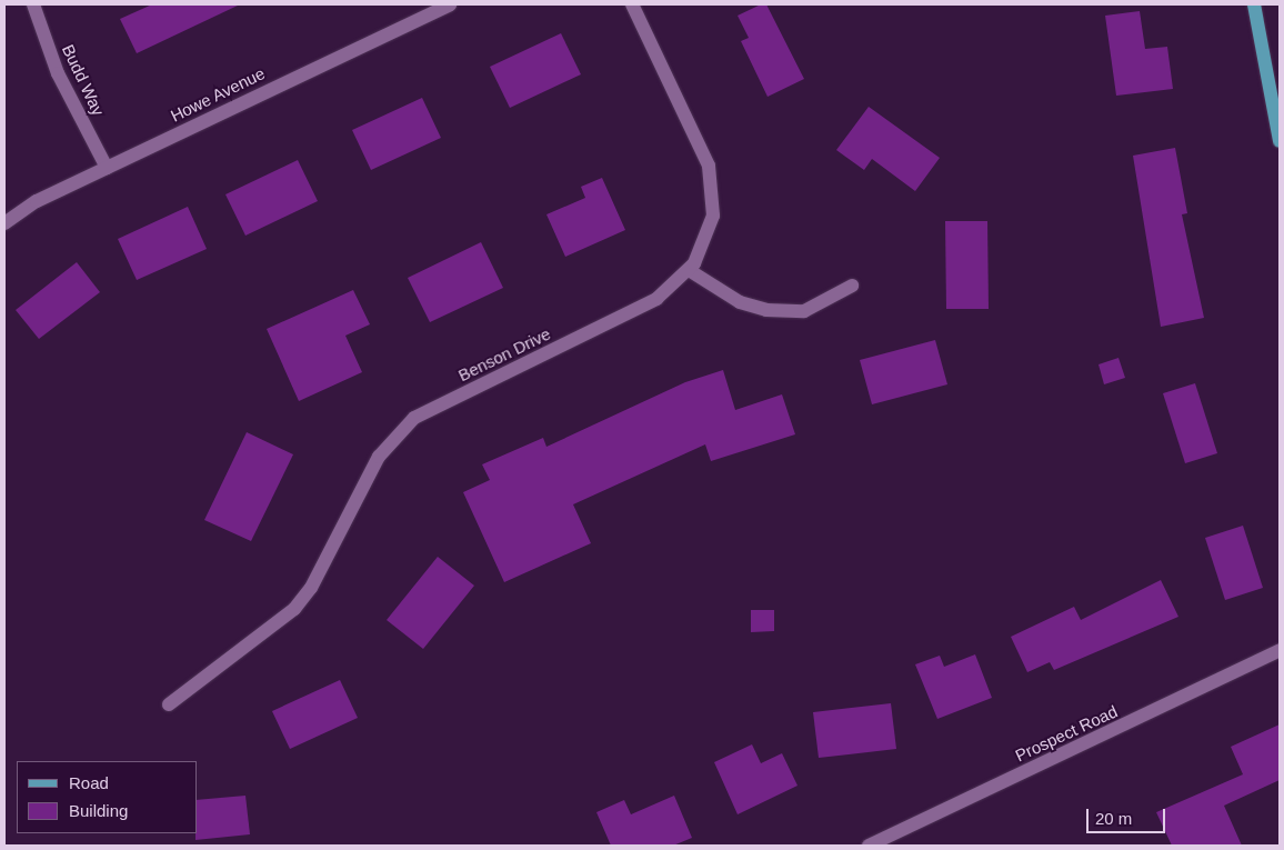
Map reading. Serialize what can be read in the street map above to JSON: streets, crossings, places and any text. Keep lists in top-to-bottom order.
{
  "streets": {
    "street": [
      "Budd Way",
      "Howe Avenue",
      "Benson Drive",
      "Prospect Road"
    ]
  },
  "crossings": [
    ["Budd Way", "Howe Avenue"]
  ],
  "legend": ["Road", "Building"],
  "scale_bar": "20 m"
}
